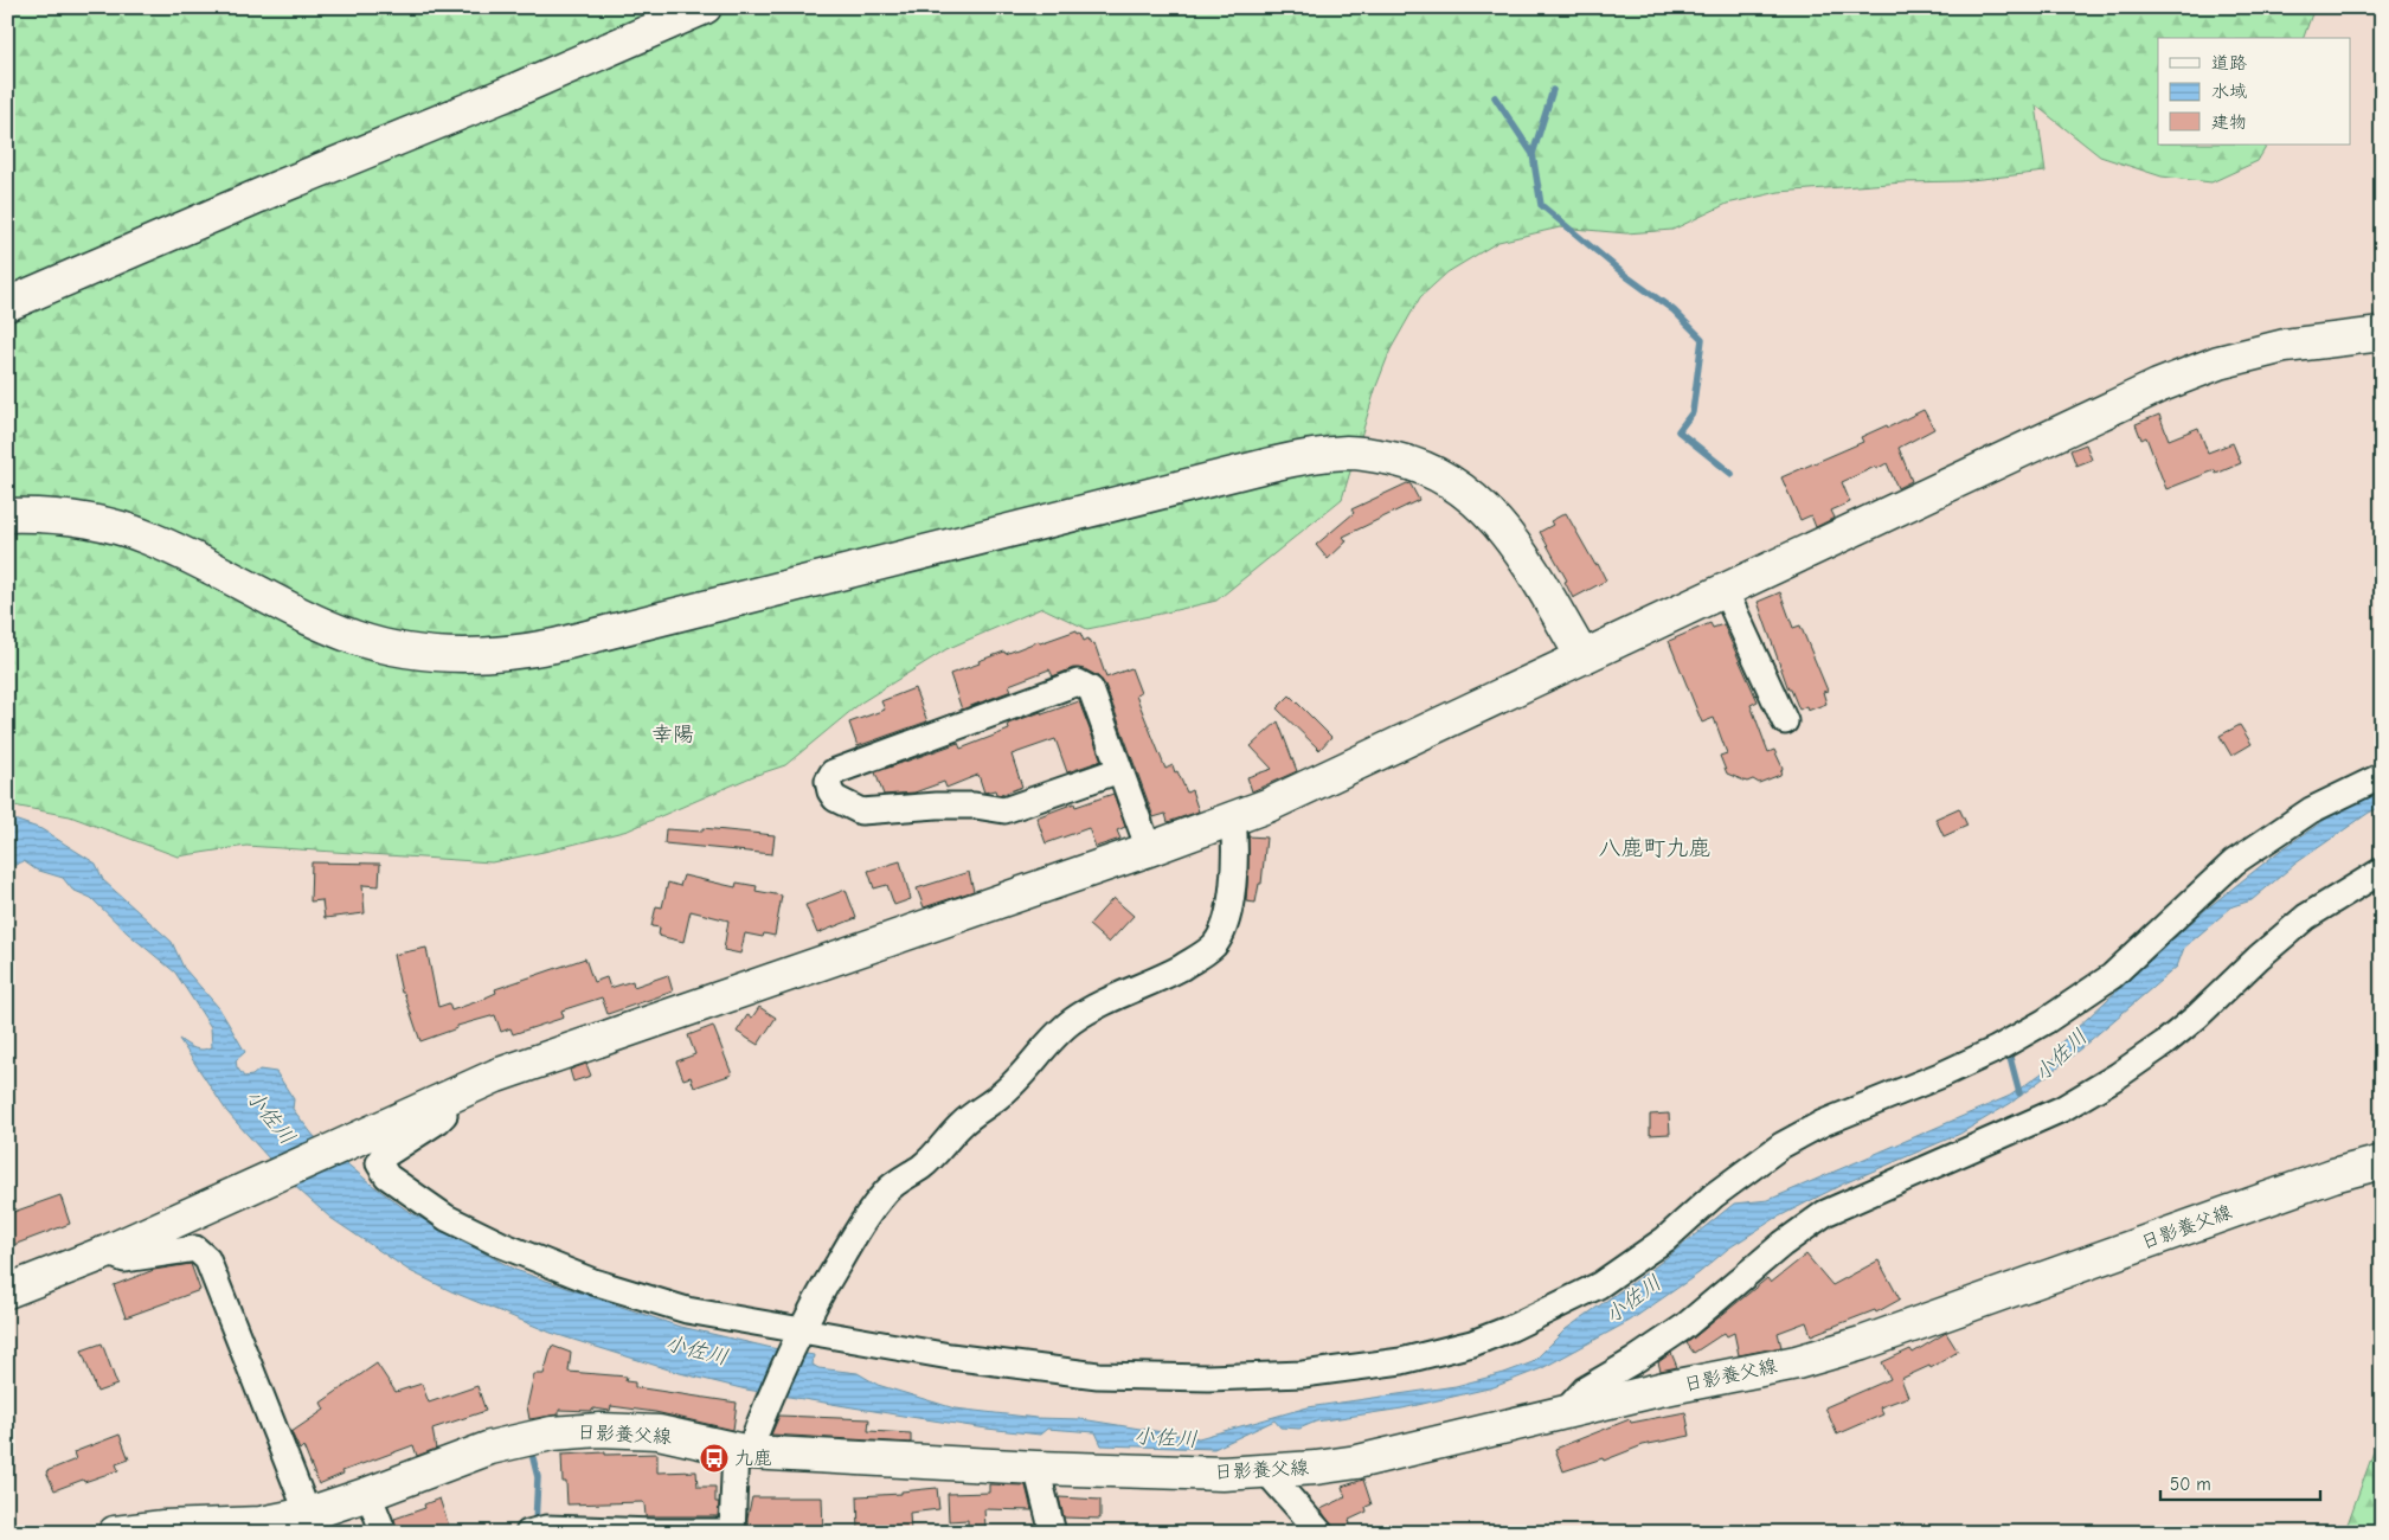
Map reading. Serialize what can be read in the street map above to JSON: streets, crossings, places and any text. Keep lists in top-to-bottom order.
{
  "streets": {
    "street": ["日影養父線"]
  },
  "districts": ["幸陽", "八鹿町九鹿"],
  "water": ["小佐川"],
  "places": {
    "bus stop": ["九鹿"]
  },
  "legend": ["道路", "水域", "建物"],
  "scale_bar": "50 m"
}
